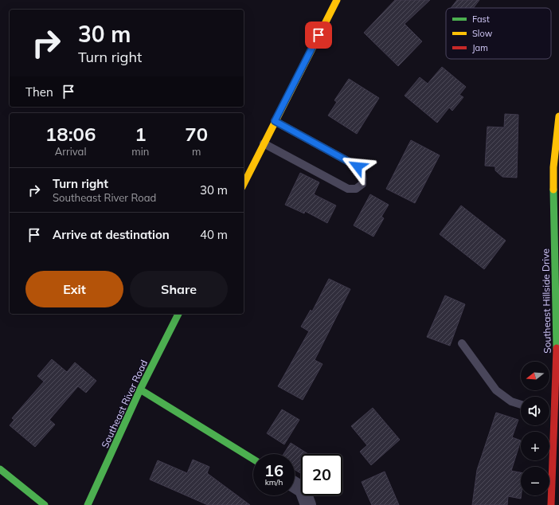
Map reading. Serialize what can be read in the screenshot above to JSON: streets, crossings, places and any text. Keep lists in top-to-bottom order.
{
  "streets": {
    "street": ["Southeast Hillside Drive", "Southeast River Road"]
  },
  "legend": ["Fast", "Slow", "Jam"],
  "north": "left",
  "page": {
    "turn": ["30 m", "Turn right"],
    "then": "Then",
    "eta": [
      "18:06",
      "Arrival",
      "1",
      "min",
      "70",
      "m"
    ],
    "list": [
      {
        "name": "Turn right",
        "note": "Southeast River Road",
        "value": "30 m"
      },
      {
        "name": "Arrive at destination",
        "value": "40 m"
      }
    ],
    "buttons": ["Exit", "Share"],
    "map_buttons": ["+", "−"],
    "speed": "16 km/h",
    "limit": "20"
  }
}
